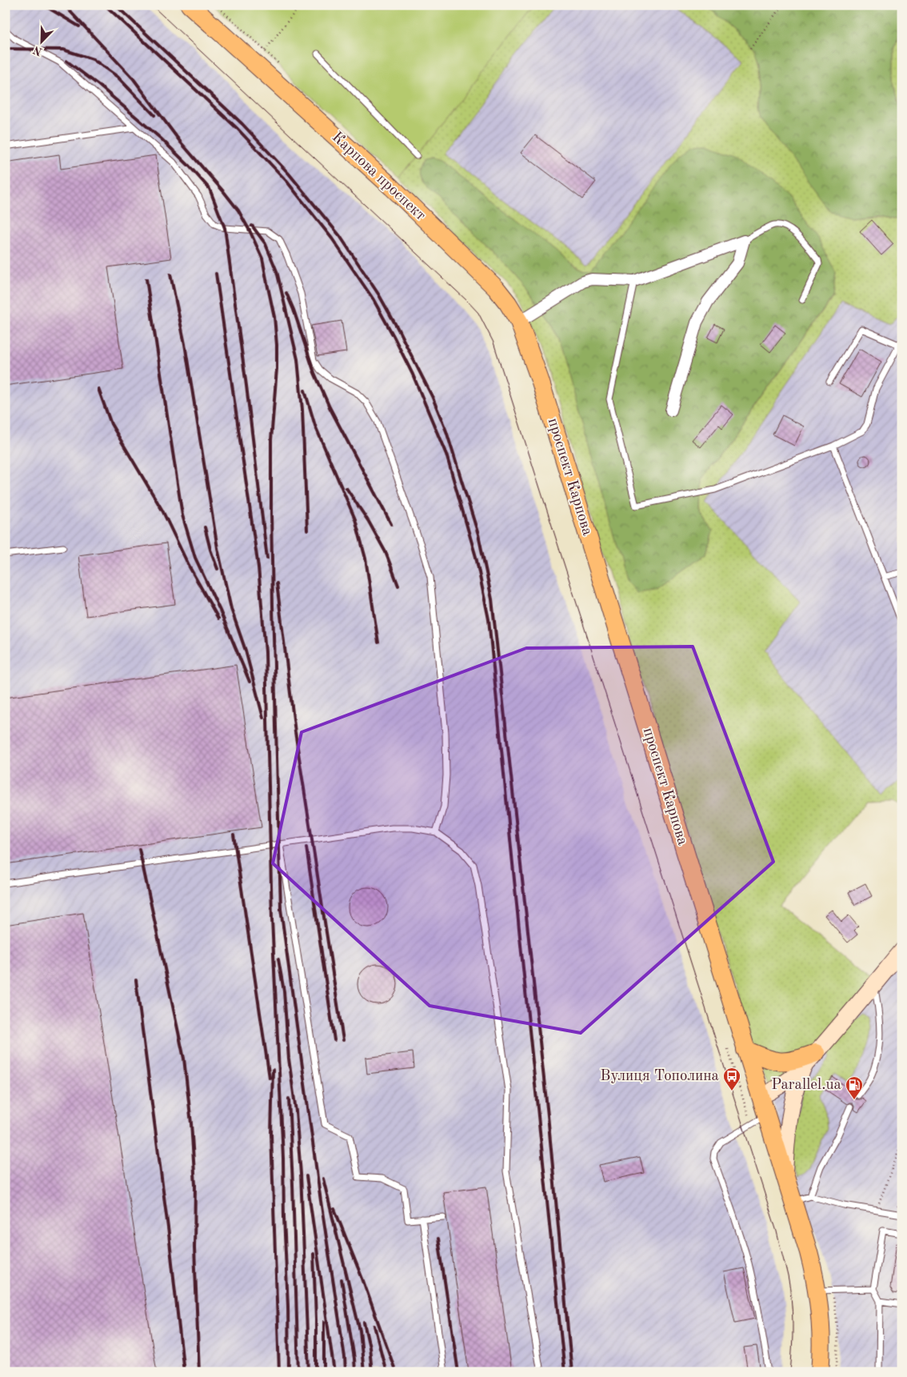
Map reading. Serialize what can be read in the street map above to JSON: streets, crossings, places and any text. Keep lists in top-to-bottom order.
{
  "streets": {
    "main road": ["Карпова проспект", "проспект Карпова"]
  },
  "crossings": [
    ["Карпова проспект", "проспект Карпова"]
  ],
  "places": {
    "bus stop": ["Вулиця Тополина"],
    "fuel station": ["Parallel.ua"]
  },
  "north": "bottom left"
}
